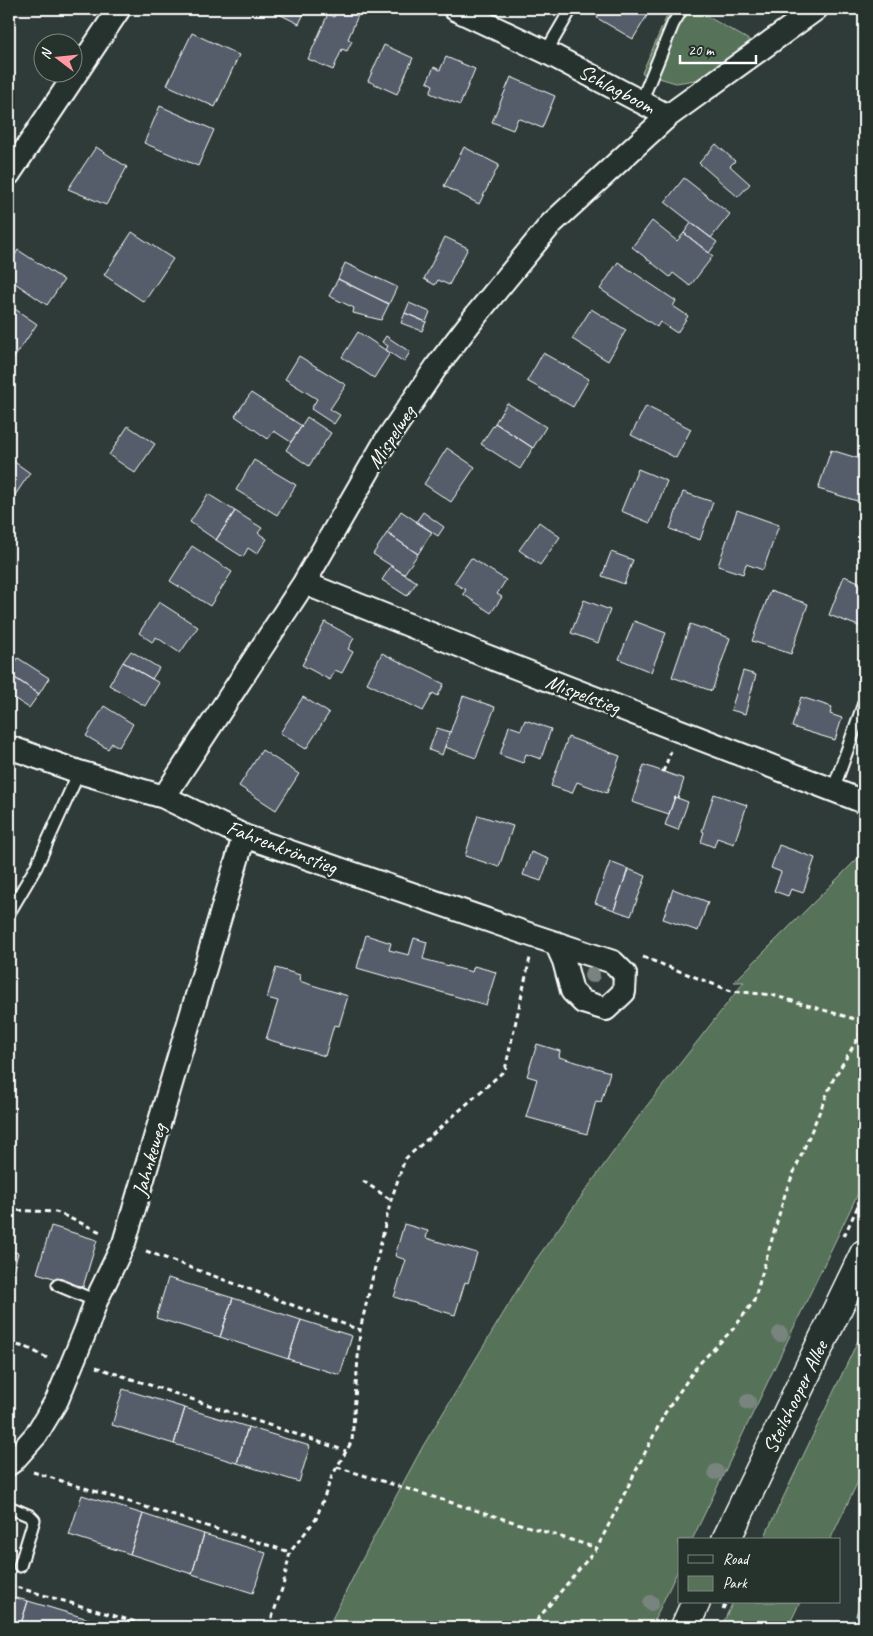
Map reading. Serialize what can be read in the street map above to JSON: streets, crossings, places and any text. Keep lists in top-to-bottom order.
{
  "streets": {
    "main road": ["Steilshooper Allee"],
    "street": [
      "Schlagboom",
      "Mispelweg",
      "Mispelstieg",
      "Fahrenkrönstieg",
      "Jahnkeweg"
    ]
  },
  "crossings": [
    ["Schlagboom", "Mispelweg"],
    ["Mispelweg", "Mispelstieg"],
    ["Mispelweg", "Fahrenkrönstieg"],
    ["Fahrenkrönstieg", "Jahnkeweg"]
  ],
  "legend": ["Road", "Park"],
  "scale_bar": "20 m",
  "north": "left"
}
